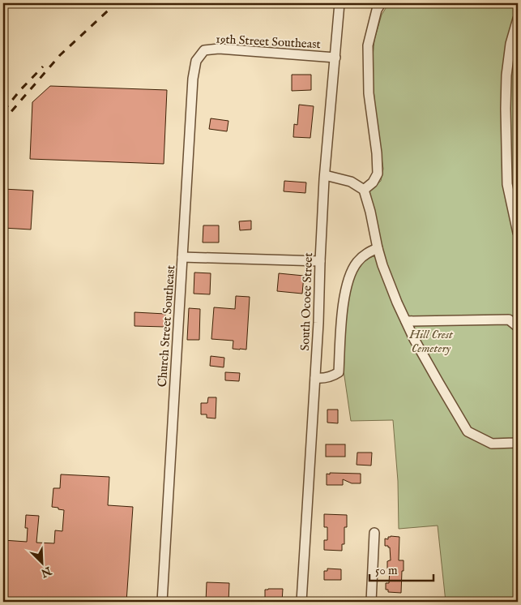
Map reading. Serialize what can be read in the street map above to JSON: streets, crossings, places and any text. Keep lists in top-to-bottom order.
{
  "streets": {
    "street": ["19th Street Southeast", "South Ocoee Street", "Church Street Southeast"]
  },
  "crossings": [
    ["19th Street Southeast", "South Ocoee Street"],
    ["19th Street Southeast", "Church Street Southeast"]
  ],
  "parks": ["Hill Crest Cemetery"],
  "scale_bar": "50 m",
  "north": "bottom right"
}
